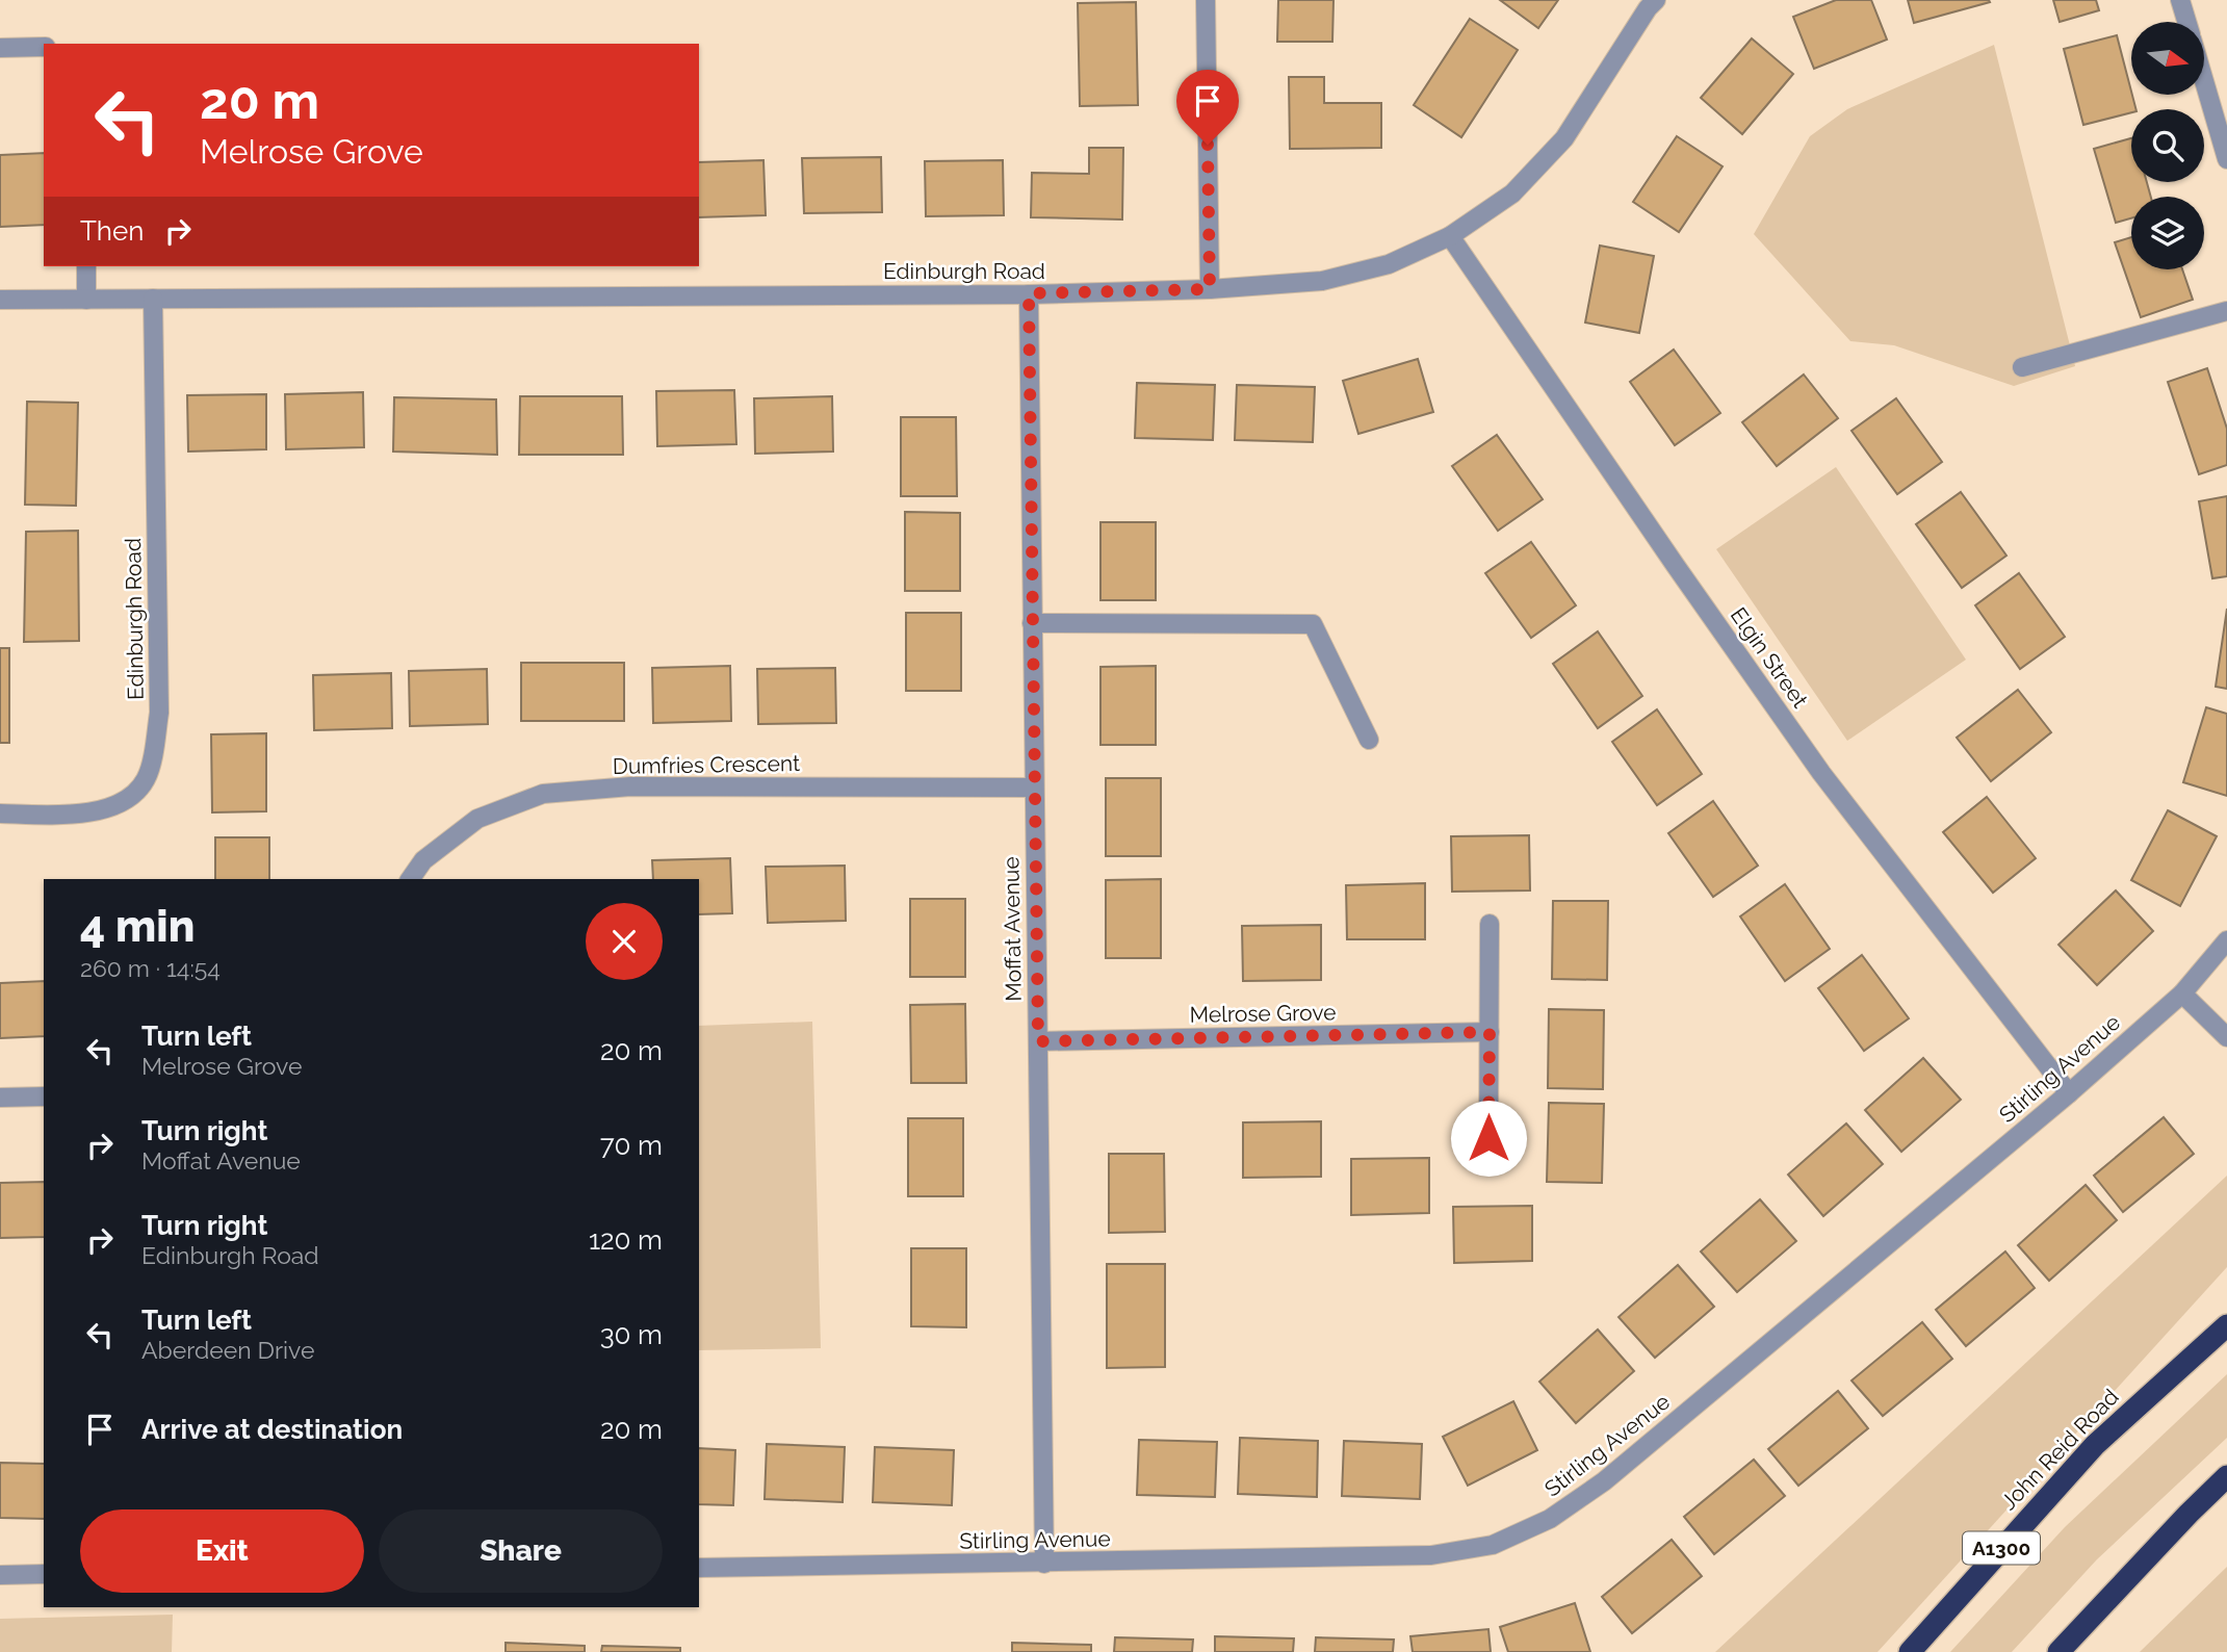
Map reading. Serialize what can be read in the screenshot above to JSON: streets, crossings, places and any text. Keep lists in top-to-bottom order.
{
  "streets": {
    "highway": ["John Reid Road", "A1300"],
    "street": [
      "Edinburgh Road",
      "Elgin Street",
      "Dumfries Crescent",
      "Moffat Avenue",
      "Melrose Grove",
      "Stirling Avenue"
    ]
  },
  "crossings": [
    ["Edinburgh Road", "Elgin Street"],
    ["Edinburgh Road", "Moffat Avenue"],
    ["Elgin Street", "Stirling Avenue"],
    ["Dumfries Crescent", "Moffat Avenue"],
    ["Moffat Avenue", "Melrose Grove"],
    ["Moffat Avenue", "Stirling Avenue"]
  ],
  "north": "right",
  "page": {
    "turn": ["20 m", "Melrose Grove"],
    "then": "Then",
    "heading": ["4 min", "260 m · 14:54"],
    "list": [
      {
        "name": "Turn left",
        "note": "Melrose Grove",
        "value": "20 m"
      },
      {
        "name": "Turn right",
        "note": "Moffat Avenue",
        "value": "70 m"
      },
      {
        "name": "Turn right",
        "note": "Edinburgh Road",
        "value": "120 m"
      },
      {
        "name": "Turn left",
        "note": "Aberdeen Drive",
        "value": "30 m"
      },
      {
        "name": "Arrive at destination",
        "value": "20 m"
      }
    ],
    "buttons": ["Exit", "Share"]
  }
}
